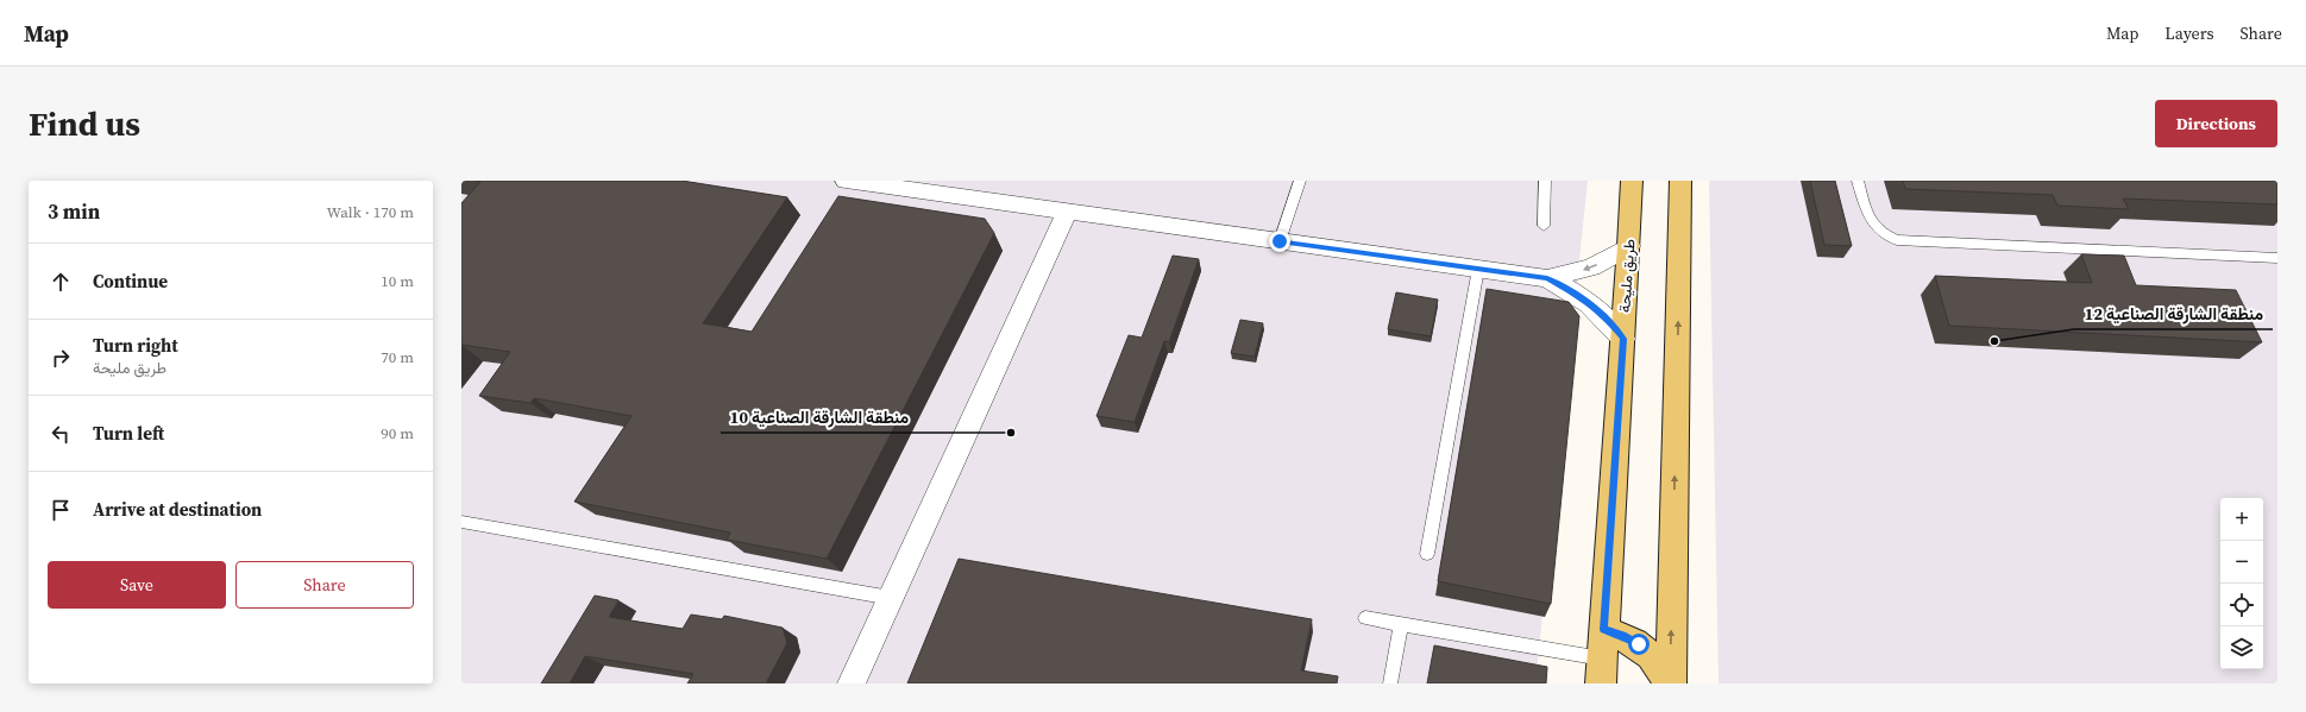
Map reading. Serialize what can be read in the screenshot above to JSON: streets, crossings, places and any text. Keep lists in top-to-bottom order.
{
  "streets": {
    "main road": ["طريق مليحة"]
  },
  "places": ["منطقة الشارقة الصناعية 12", "منطقة الشارقة الصناعية 10"],
  "page": {
    "header": "Map",
    "nav": ["Map", "Layers", "Share"],
    "buttons": [
      "Directions",
      ["Save", "Share"]
    ],
    "title": "Find us",
    "heading": ["3 min", "Walk · 170 m"],
    "list": [
      ["Continue", "10 m"],
      ["Turn right", "طريق مليحة", "70 m"],
      ["Turn left", "90 m"],
      "Arrive at destination"
    ],
    "map_buttons": ["+", "−"]
  }
}
